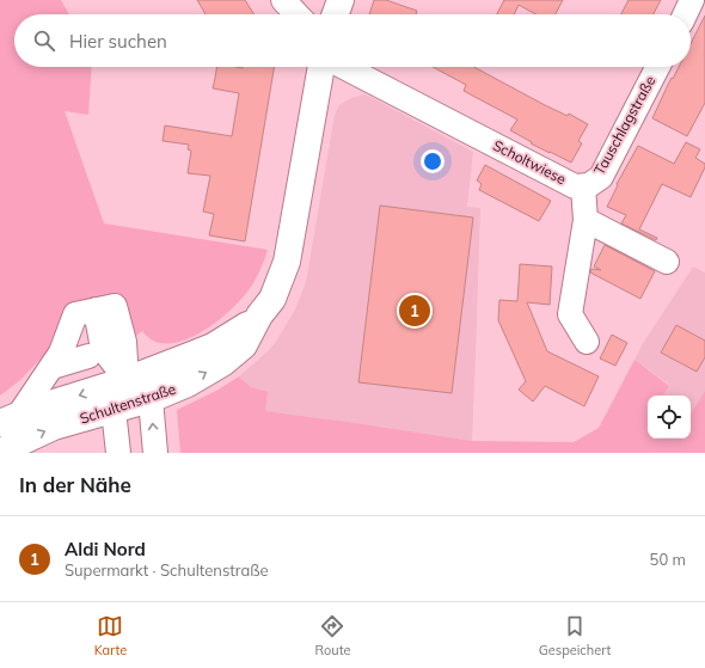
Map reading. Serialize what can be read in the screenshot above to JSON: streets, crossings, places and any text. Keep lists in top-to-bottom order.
{
  "streets": {
    "main road": ["Schultenstraße"],
    "street": ["Tauschlagstraße", "Scholtwiese"]
  },
  "crossings": [
    ["Tauschlagstraße", "Scholtwiese"]
  ],
  "page": {
    "search": "Hier suchen",
    "pins": "1",
    "heading": "In der Nähe",
    "list": [
      {
        "mark": "1",
        "name": "Aldi Nord",
        "note": "Supermarkt · Schultenstraße",
        "value": "50 m"
      }
    ],
    "nav": ["Karte", "Route", "Gespeichert"]
  }
}
